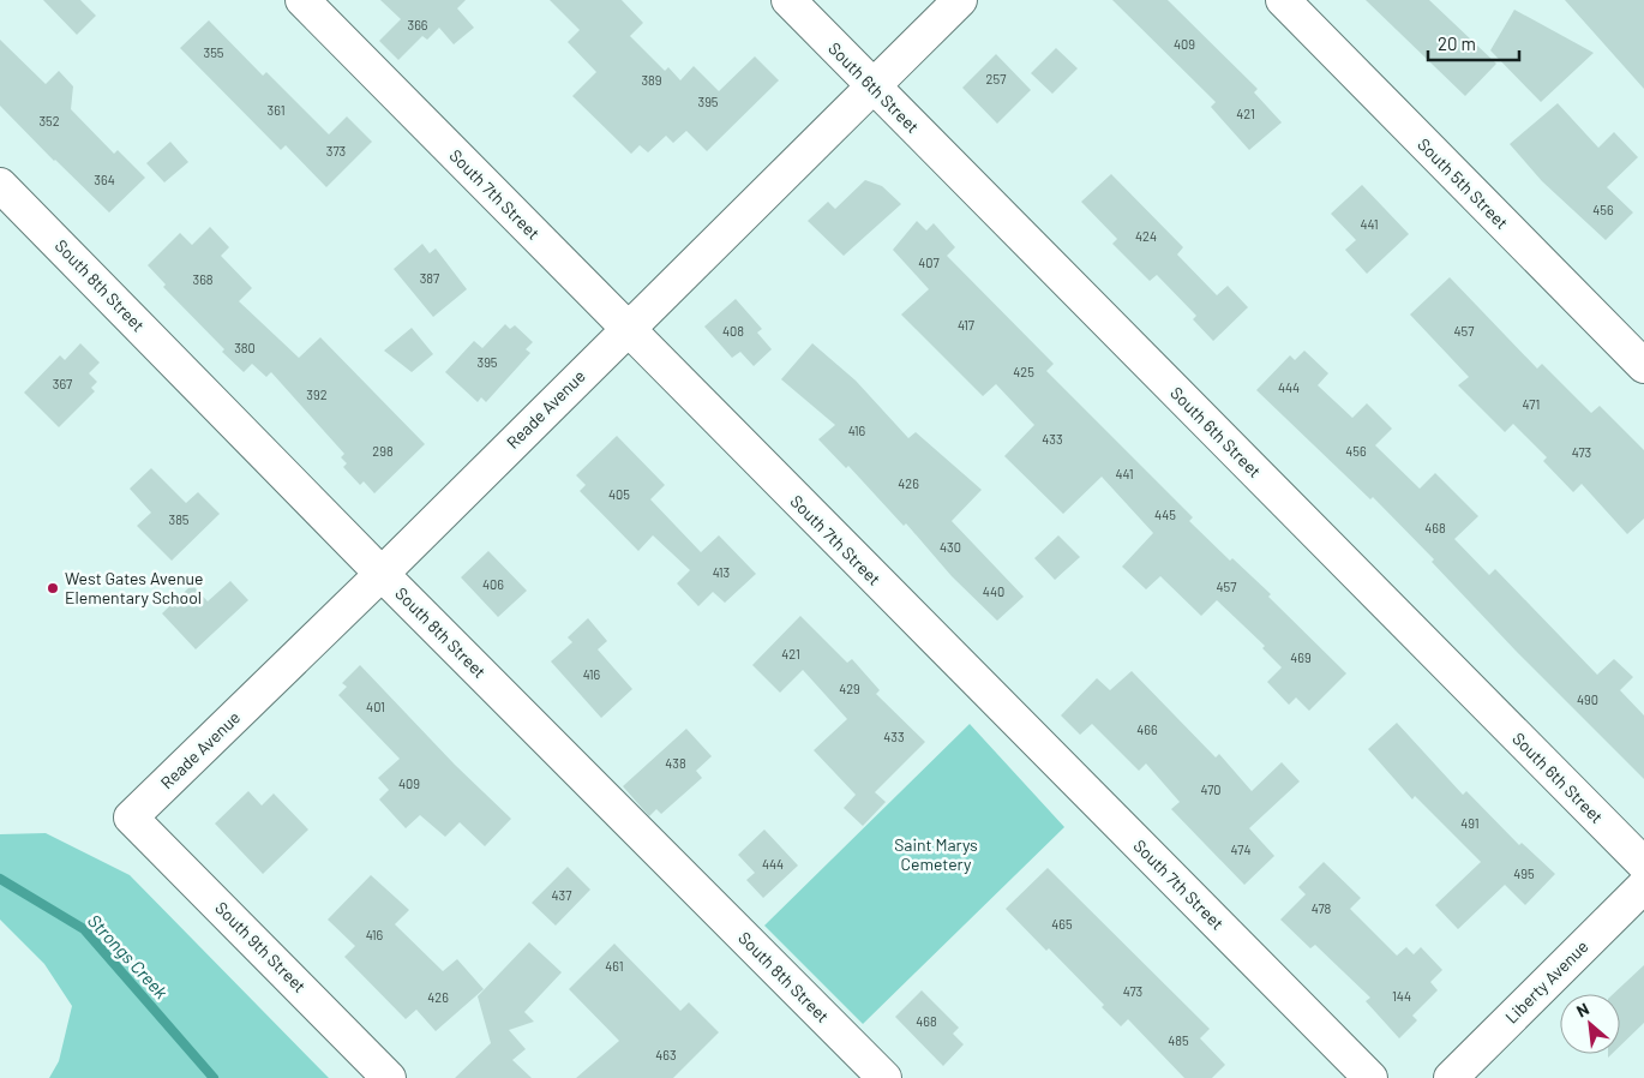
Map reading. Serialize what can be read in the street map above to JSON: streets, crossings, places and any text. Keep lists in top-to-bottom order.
{
  "streets": {
    "street": [
      "South 6th Street",
      "South 5th Street",
      "South 7th Street",
      "South 8th Street",
      "Reade Avenue",
      "South 9th Street",
      "Liberty Avenue"
    ]
  },
  "crossings": [
    ["South 6th Street", "Reade Avenue"],
    ["South 7th Street", "Reade Avenue"],
    ["South 8th Street", "Reade Avenue"],
    ["Reade Avenue", "South 9th Street"]
  ],
  "water": ["Strongs Creek"],
  "parks": ["Saint Marys Cemetery"],
  "places": ["West Gates Avenue Elementary School"],
  "house_numbers": [
    "366",
    "409",
    "355",
    "257",
    "389",
    "395",
    "361",
    "421",
    "352",
    "373",
    "364",
    "456",
    "441",
    "424",
    "407",
    "387",
    "368",
    "417",
    "408",
    "457",
    "380",
    "395",
    "425",
    "367",
    "444",
    "392",
    "471",
    "416",
    "433",
    "298",
    "456",
    "473",
    "441",
    "426",
    "405",
    "445",
    "385",
    "468",
    "430",
    "413",
    "406",
    "457",
    "440",
    "421",
    "469",
    "416",
    "429",
    "490",
    "401",
    "466",
    "433",
    "438",
    "409",
    "470",
    "491",
    "474",
    "444",
    "495",
    "437",
    "478",
    "465",
    "416",
    "461",
    "473",
    "144",
    "426",
    "468",
    "485",
    "463"
  ],
  "scale_bar": "20 m",
  "north": "top left"
}
